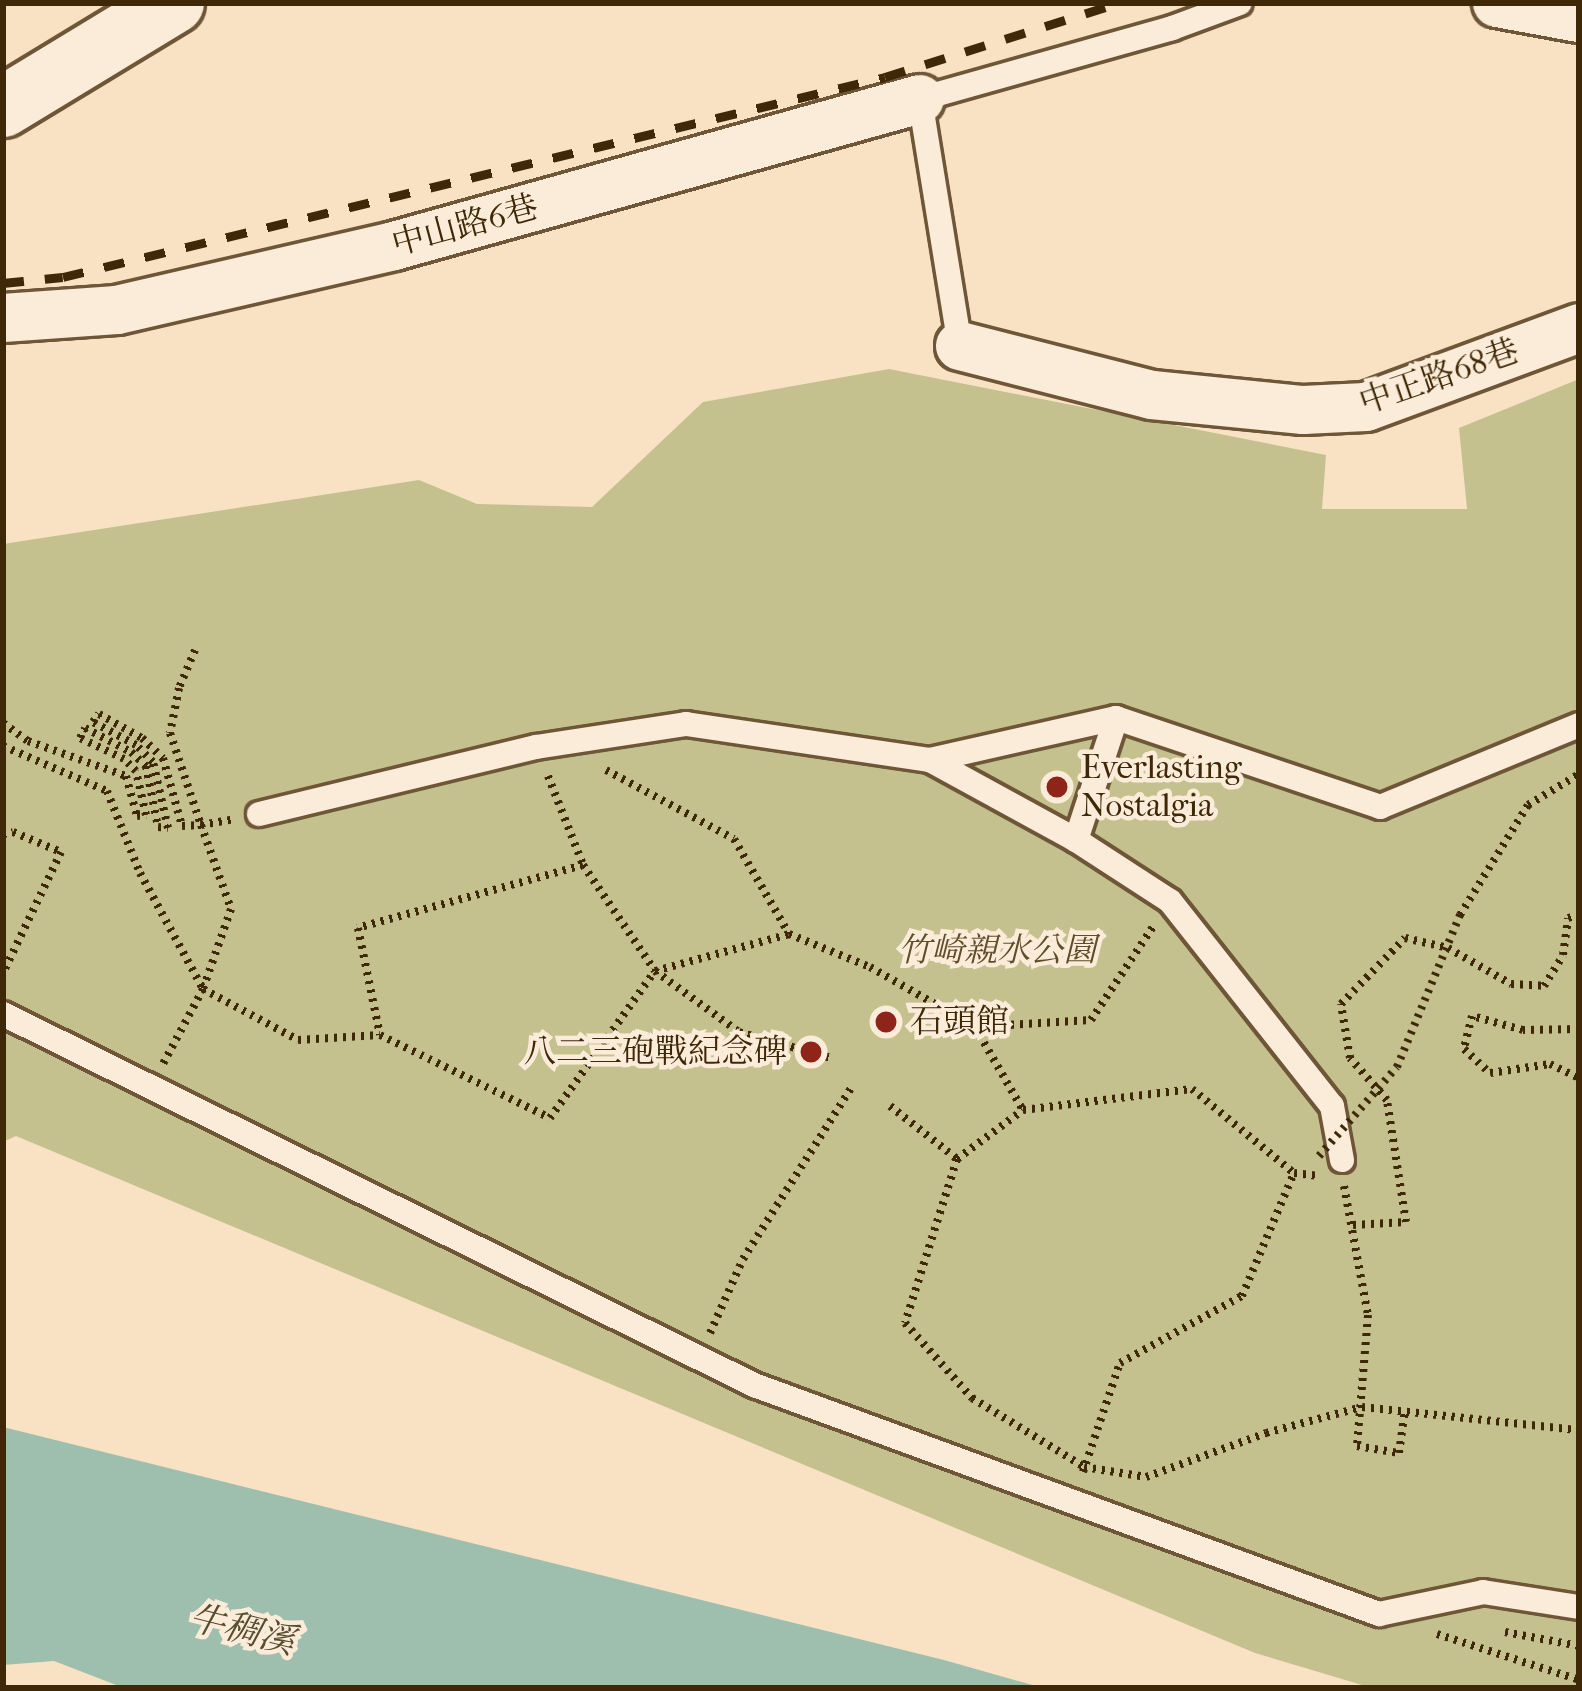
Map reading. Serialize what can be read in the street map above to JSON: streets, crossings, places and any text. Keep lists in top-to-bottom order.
{
  "streets": {
    "street": ["中山路6巷", "中正路68巷"]
  },
  "water": ["牛稠溪"],
  "parks": ["竹崎親水公園"],
  "places": ["Everlasting Nostalgia", "石頭館", "八二三砲戰紀念碑"]
}
